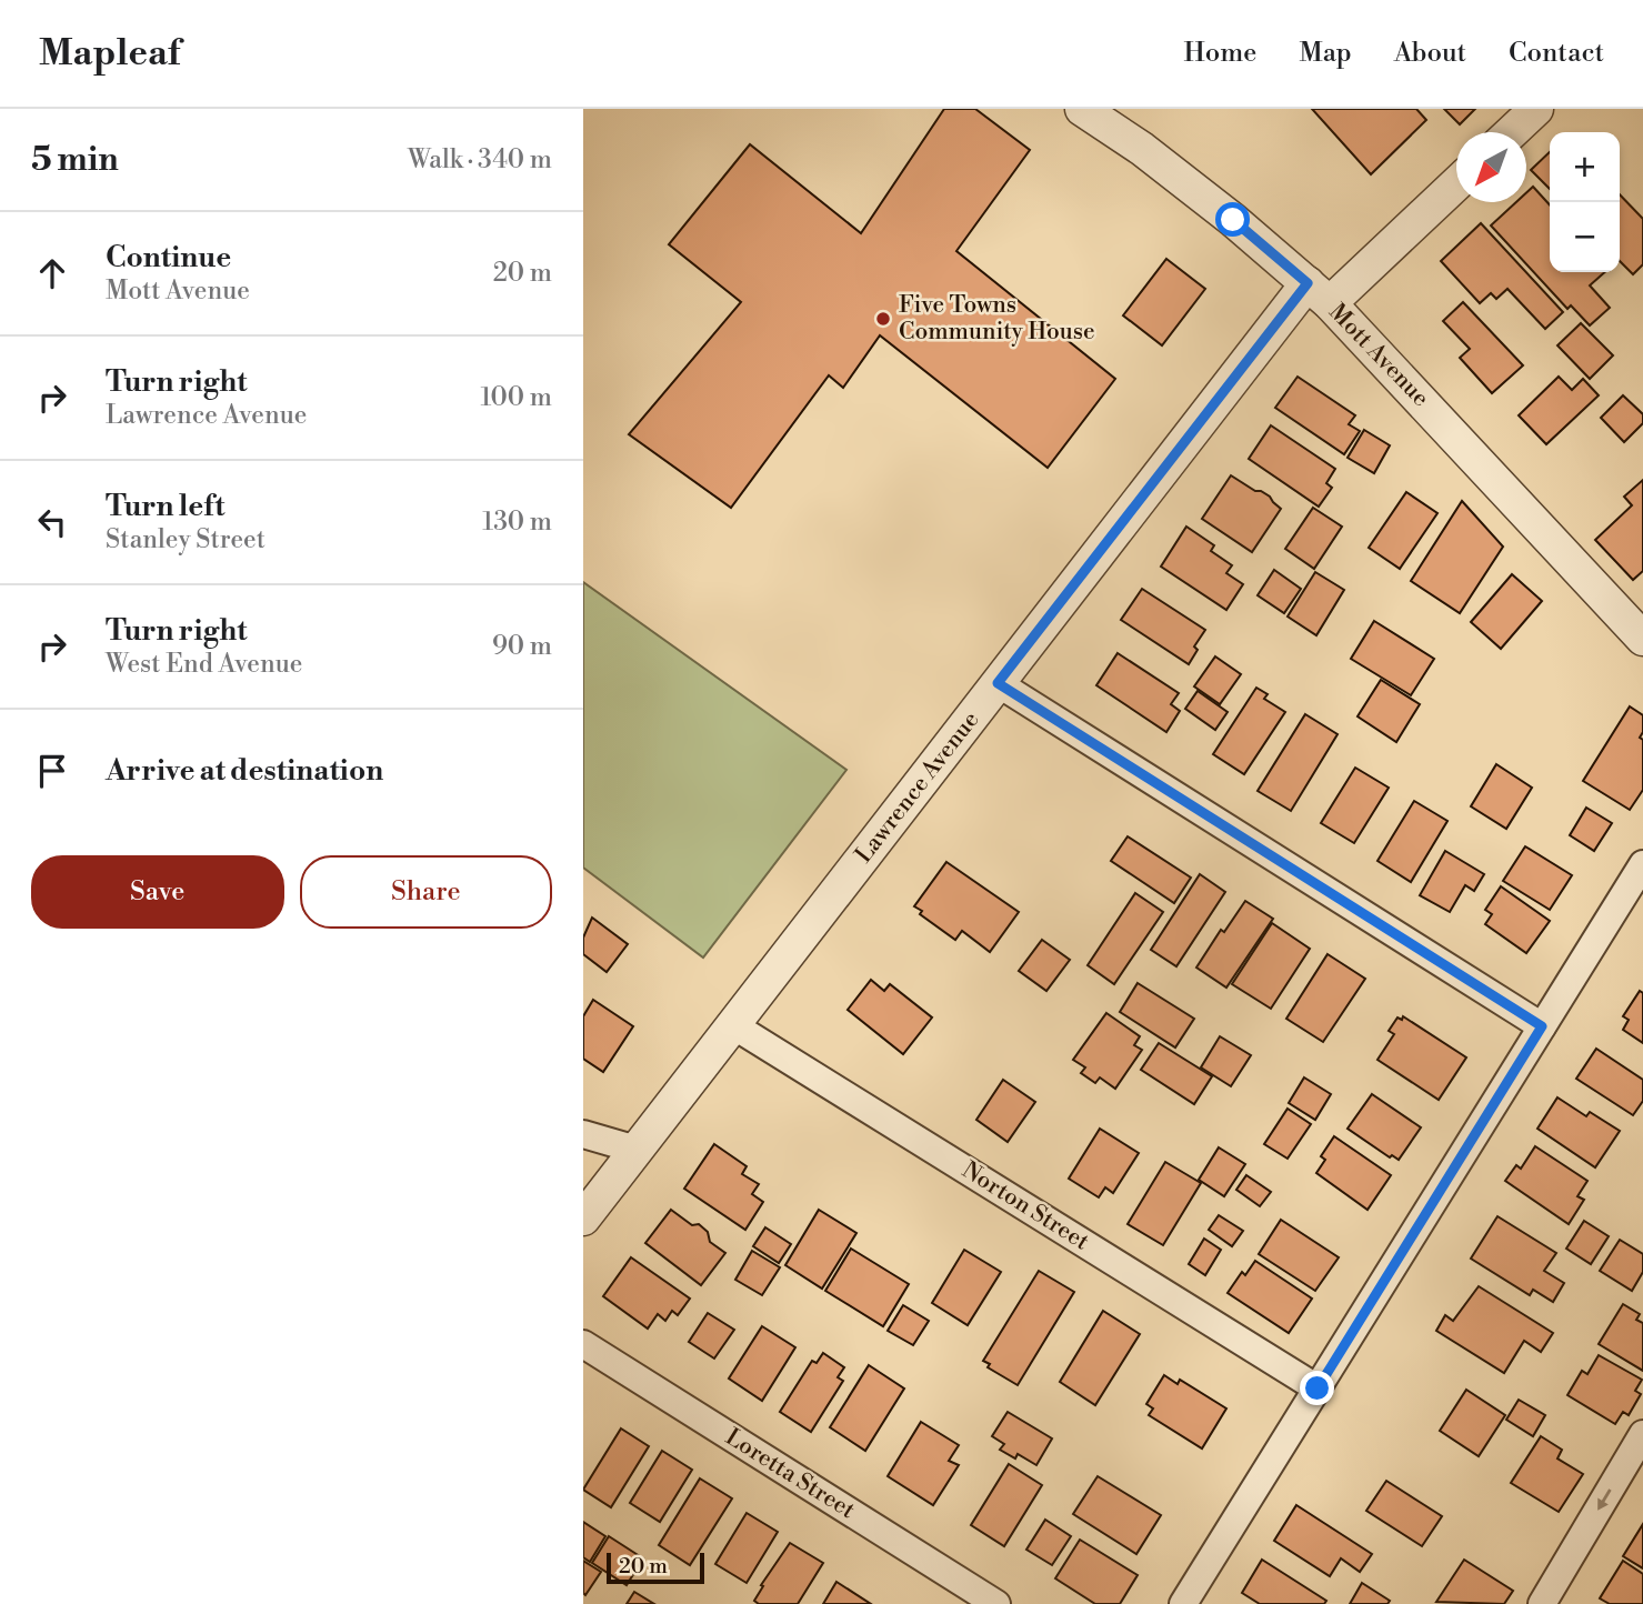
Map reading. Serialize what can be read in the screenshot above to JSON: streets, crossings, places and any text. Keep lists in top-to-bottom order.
{
  "streets": {
    "street": [
      "Mott Avenue",
      "Lawrence Avenue",
      "Norton Street",
      "Loretta Street"
    ]
  },
  "crossings": [
    ["Mott Avenue", "Lawrence Avenue"],
    ["Lawrence Avenue", "Norton Street"]
  ],
  "places": ["Five Towns Community House"],
  "scale_bar": "20 m",
  "north": "bottom left",
  "page": {
    "header": "Mapleaf",
    "nav": [
      "Home",
      "Map",
      "About",
      "Contact"
    ],
    "heading": ["5 min", "Walk · 340 m"],
    "map_buttons": ["+", "−"],
    "list": [
      ["Continue", "Mott Avenue", "20 m"],
      ["Turn right", "Lawrence Avenue", "100 m"],
      ["Turn left", "Stanley Street", "130 m"],
      ["Turn right", "West End Avenue", "90 m"],
      "Arrive at destination"
    ],
    "buttons": ["Save", "Share"],
    "scale": "20 m"
  }
}
